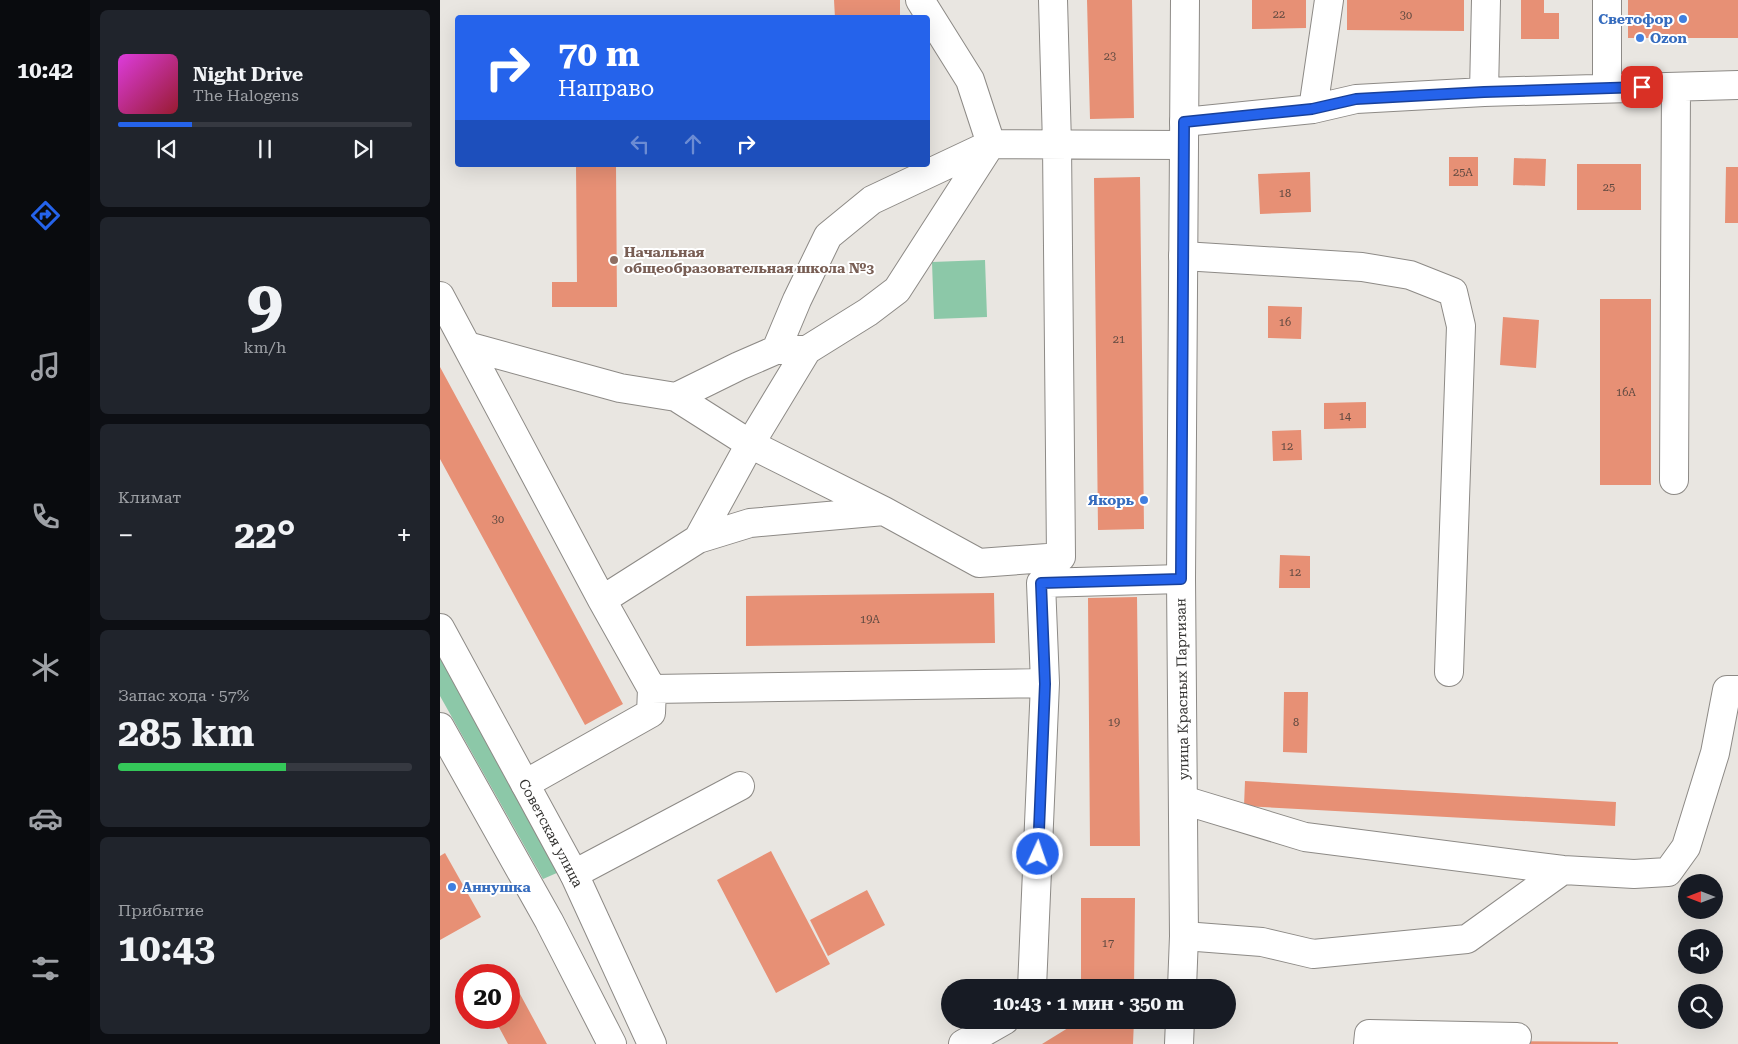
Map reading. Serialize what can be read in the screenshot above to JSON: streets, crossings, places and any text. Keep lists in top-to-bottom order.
{
  "streets": {
    "main road": ["улица Красных Партизан", "Советская улица"]
  },
  "places": [
    "Светофор",
    "Ozon",
    "Начальная общеобразовательная школа №3",
    "Якорь",
    "Аннушка"
  ],
  "house_numbers": [
    "22",
    "30",
    "23",
    "25А",
    "25",
    "18",
    "16",
    "21",
    "16А",
    "14",
    "12",
    "30",
    "12",
    "19А",
    "19",
    "8",
    "17"
  ],
  "north": "left",
  "page": {
    "tabs": "10:42",
    "turn": ["70 m", "Направо"],
    "song": ["Night Drive", "The Halogens"],
    "tile": [
      ["9", "km/h"],
      "Климат",
      ["Запас хода · 57%", "285 km"],
      ["Прибытие", "10:43"]
    ],
    "heat": ["−", "22°", "+"],
    "limit": "20",
    "trip": "10:43 · 1 мин · 350 m"
  }
}
